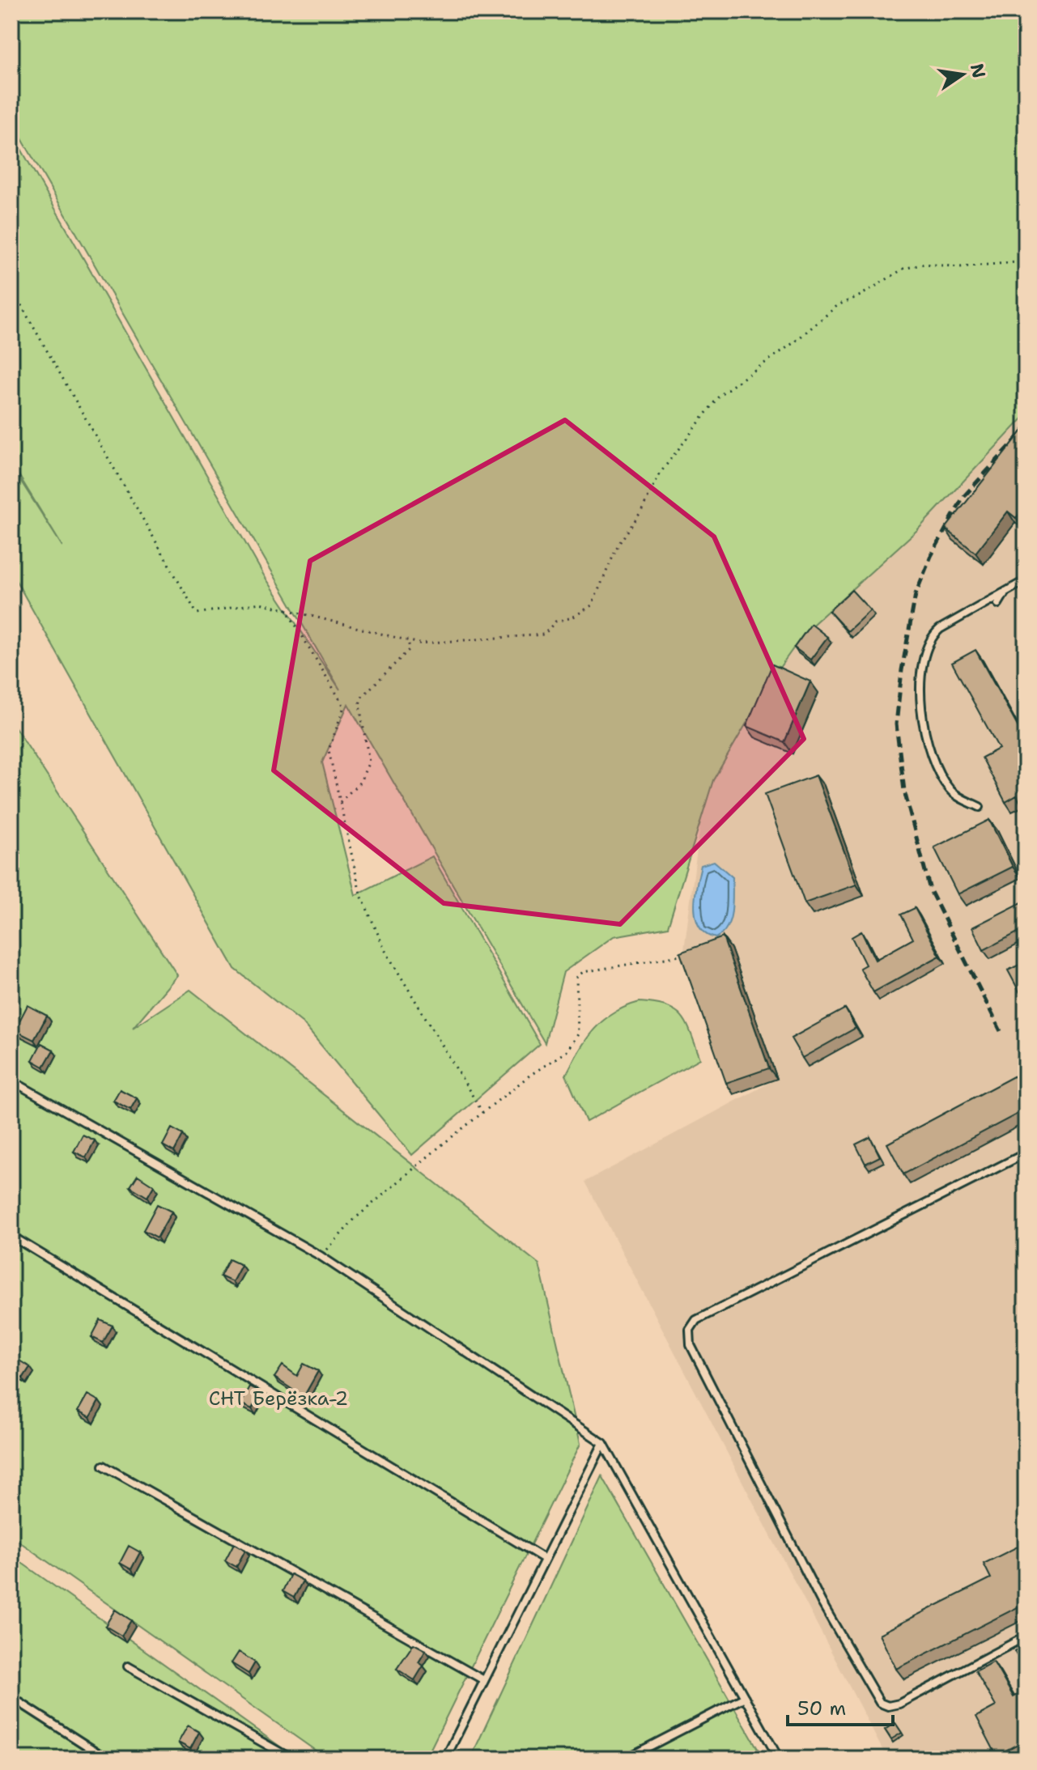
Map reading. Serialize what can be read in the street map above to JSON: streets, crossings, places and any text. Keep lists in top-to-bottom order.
{
  "parks": ["СНТ Берёзка-2"],
  "scale_bar": "50 m",
  "north": "right"
}
